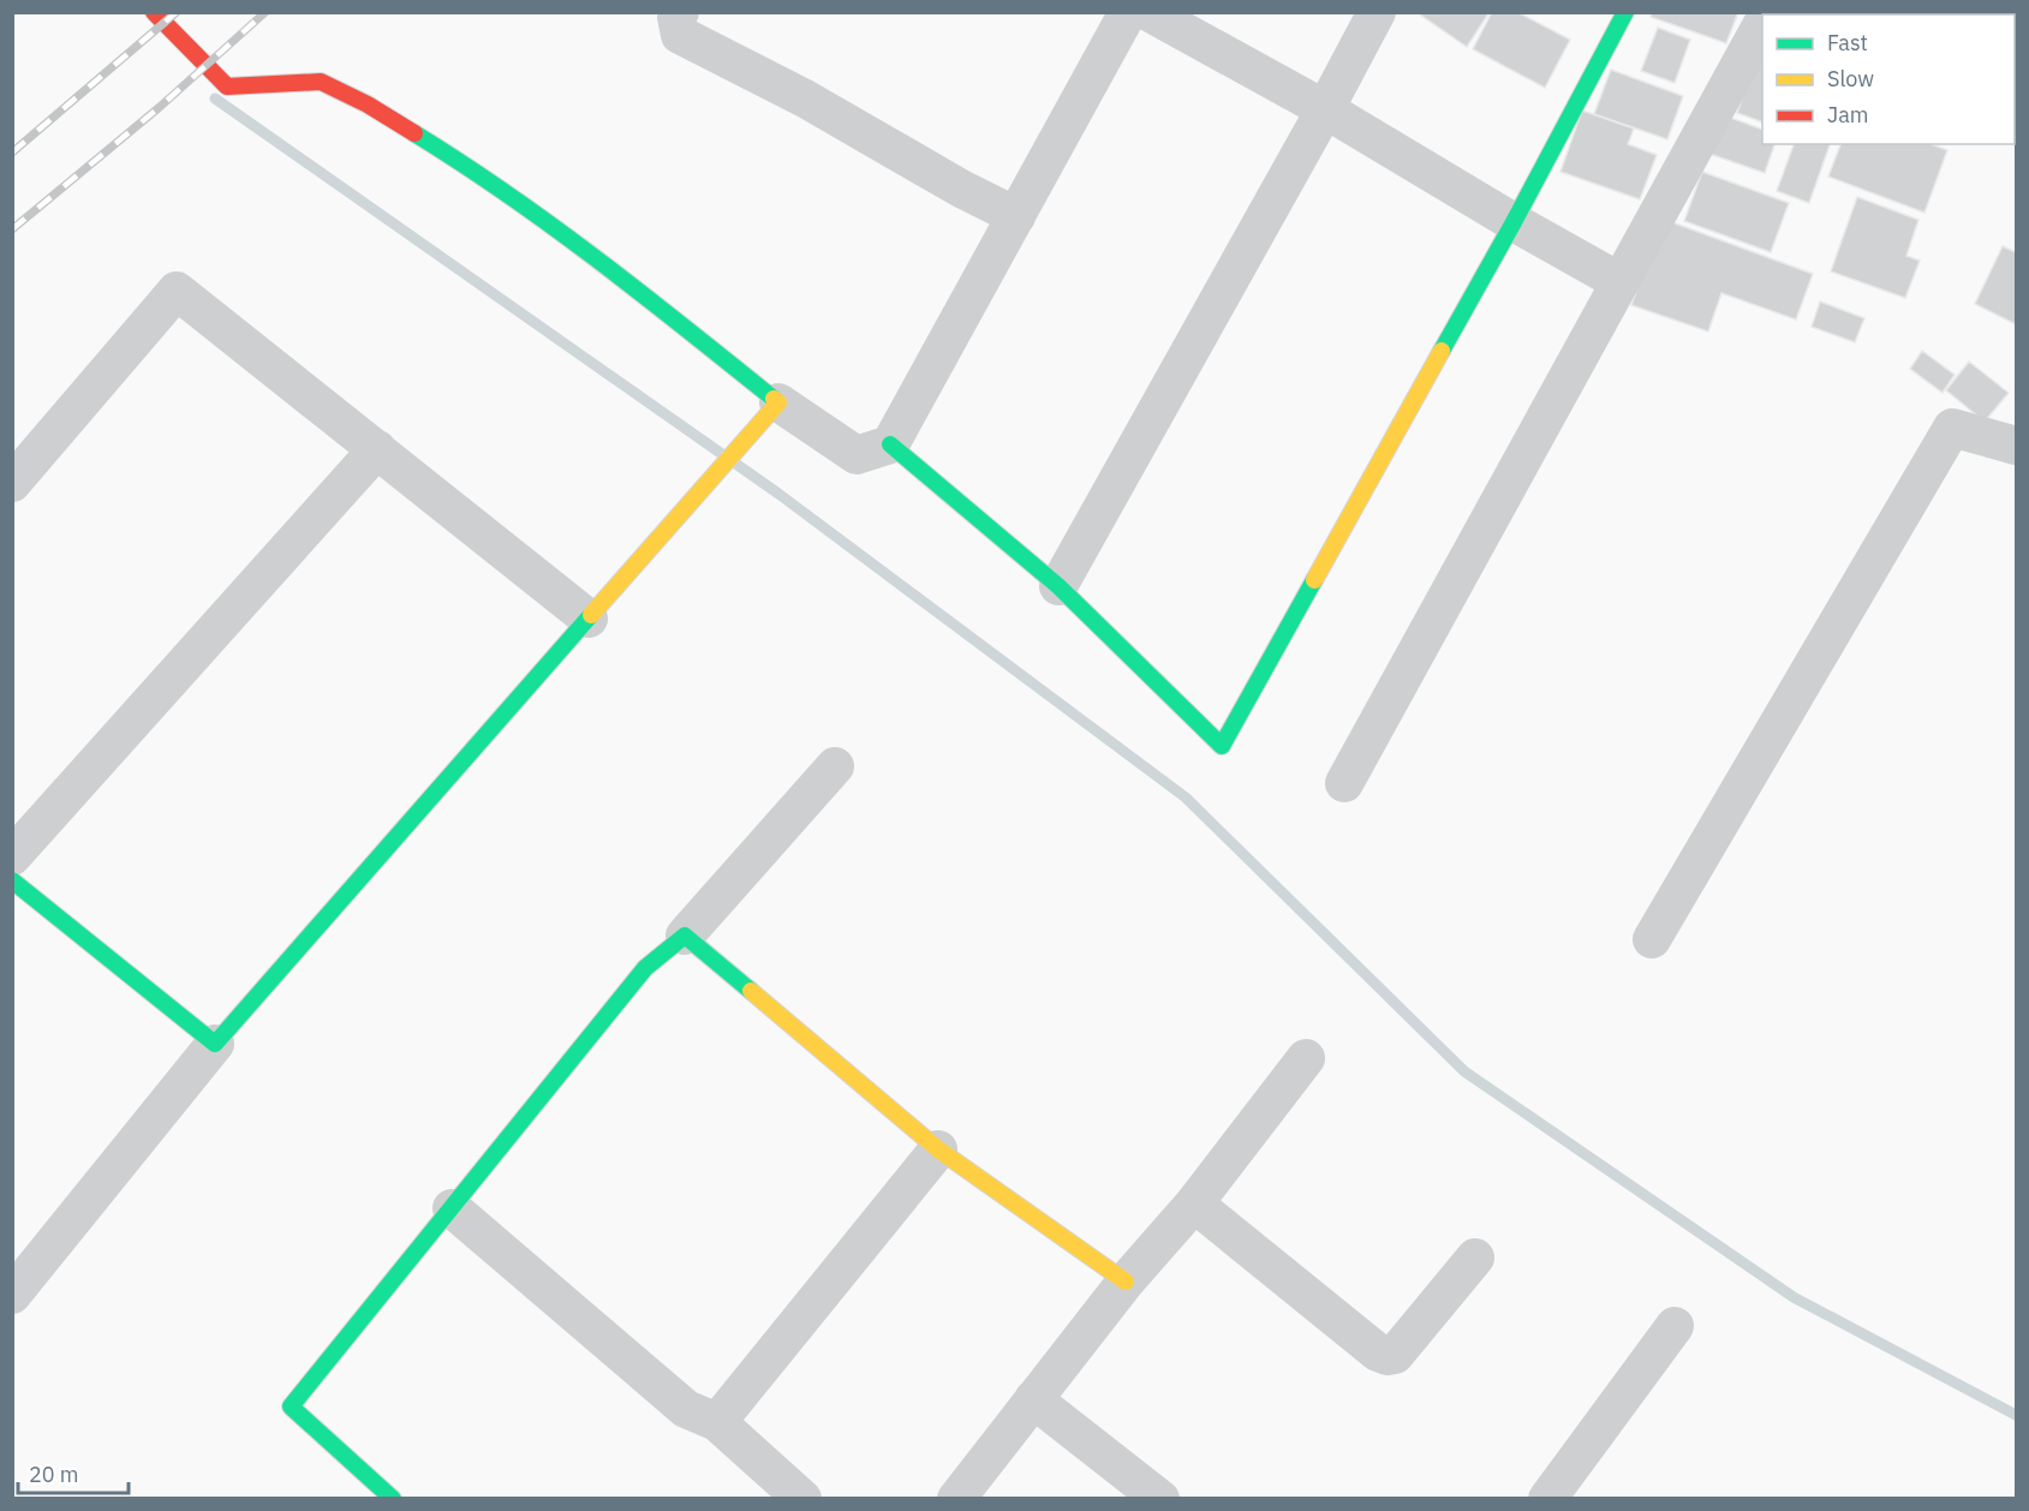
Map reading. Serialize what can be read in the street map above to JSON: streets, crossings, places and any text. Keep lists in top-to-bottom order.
{
  "legend": ["Fast", "Slow", "Jam"],
  "scale_bar": "20 m"
}
